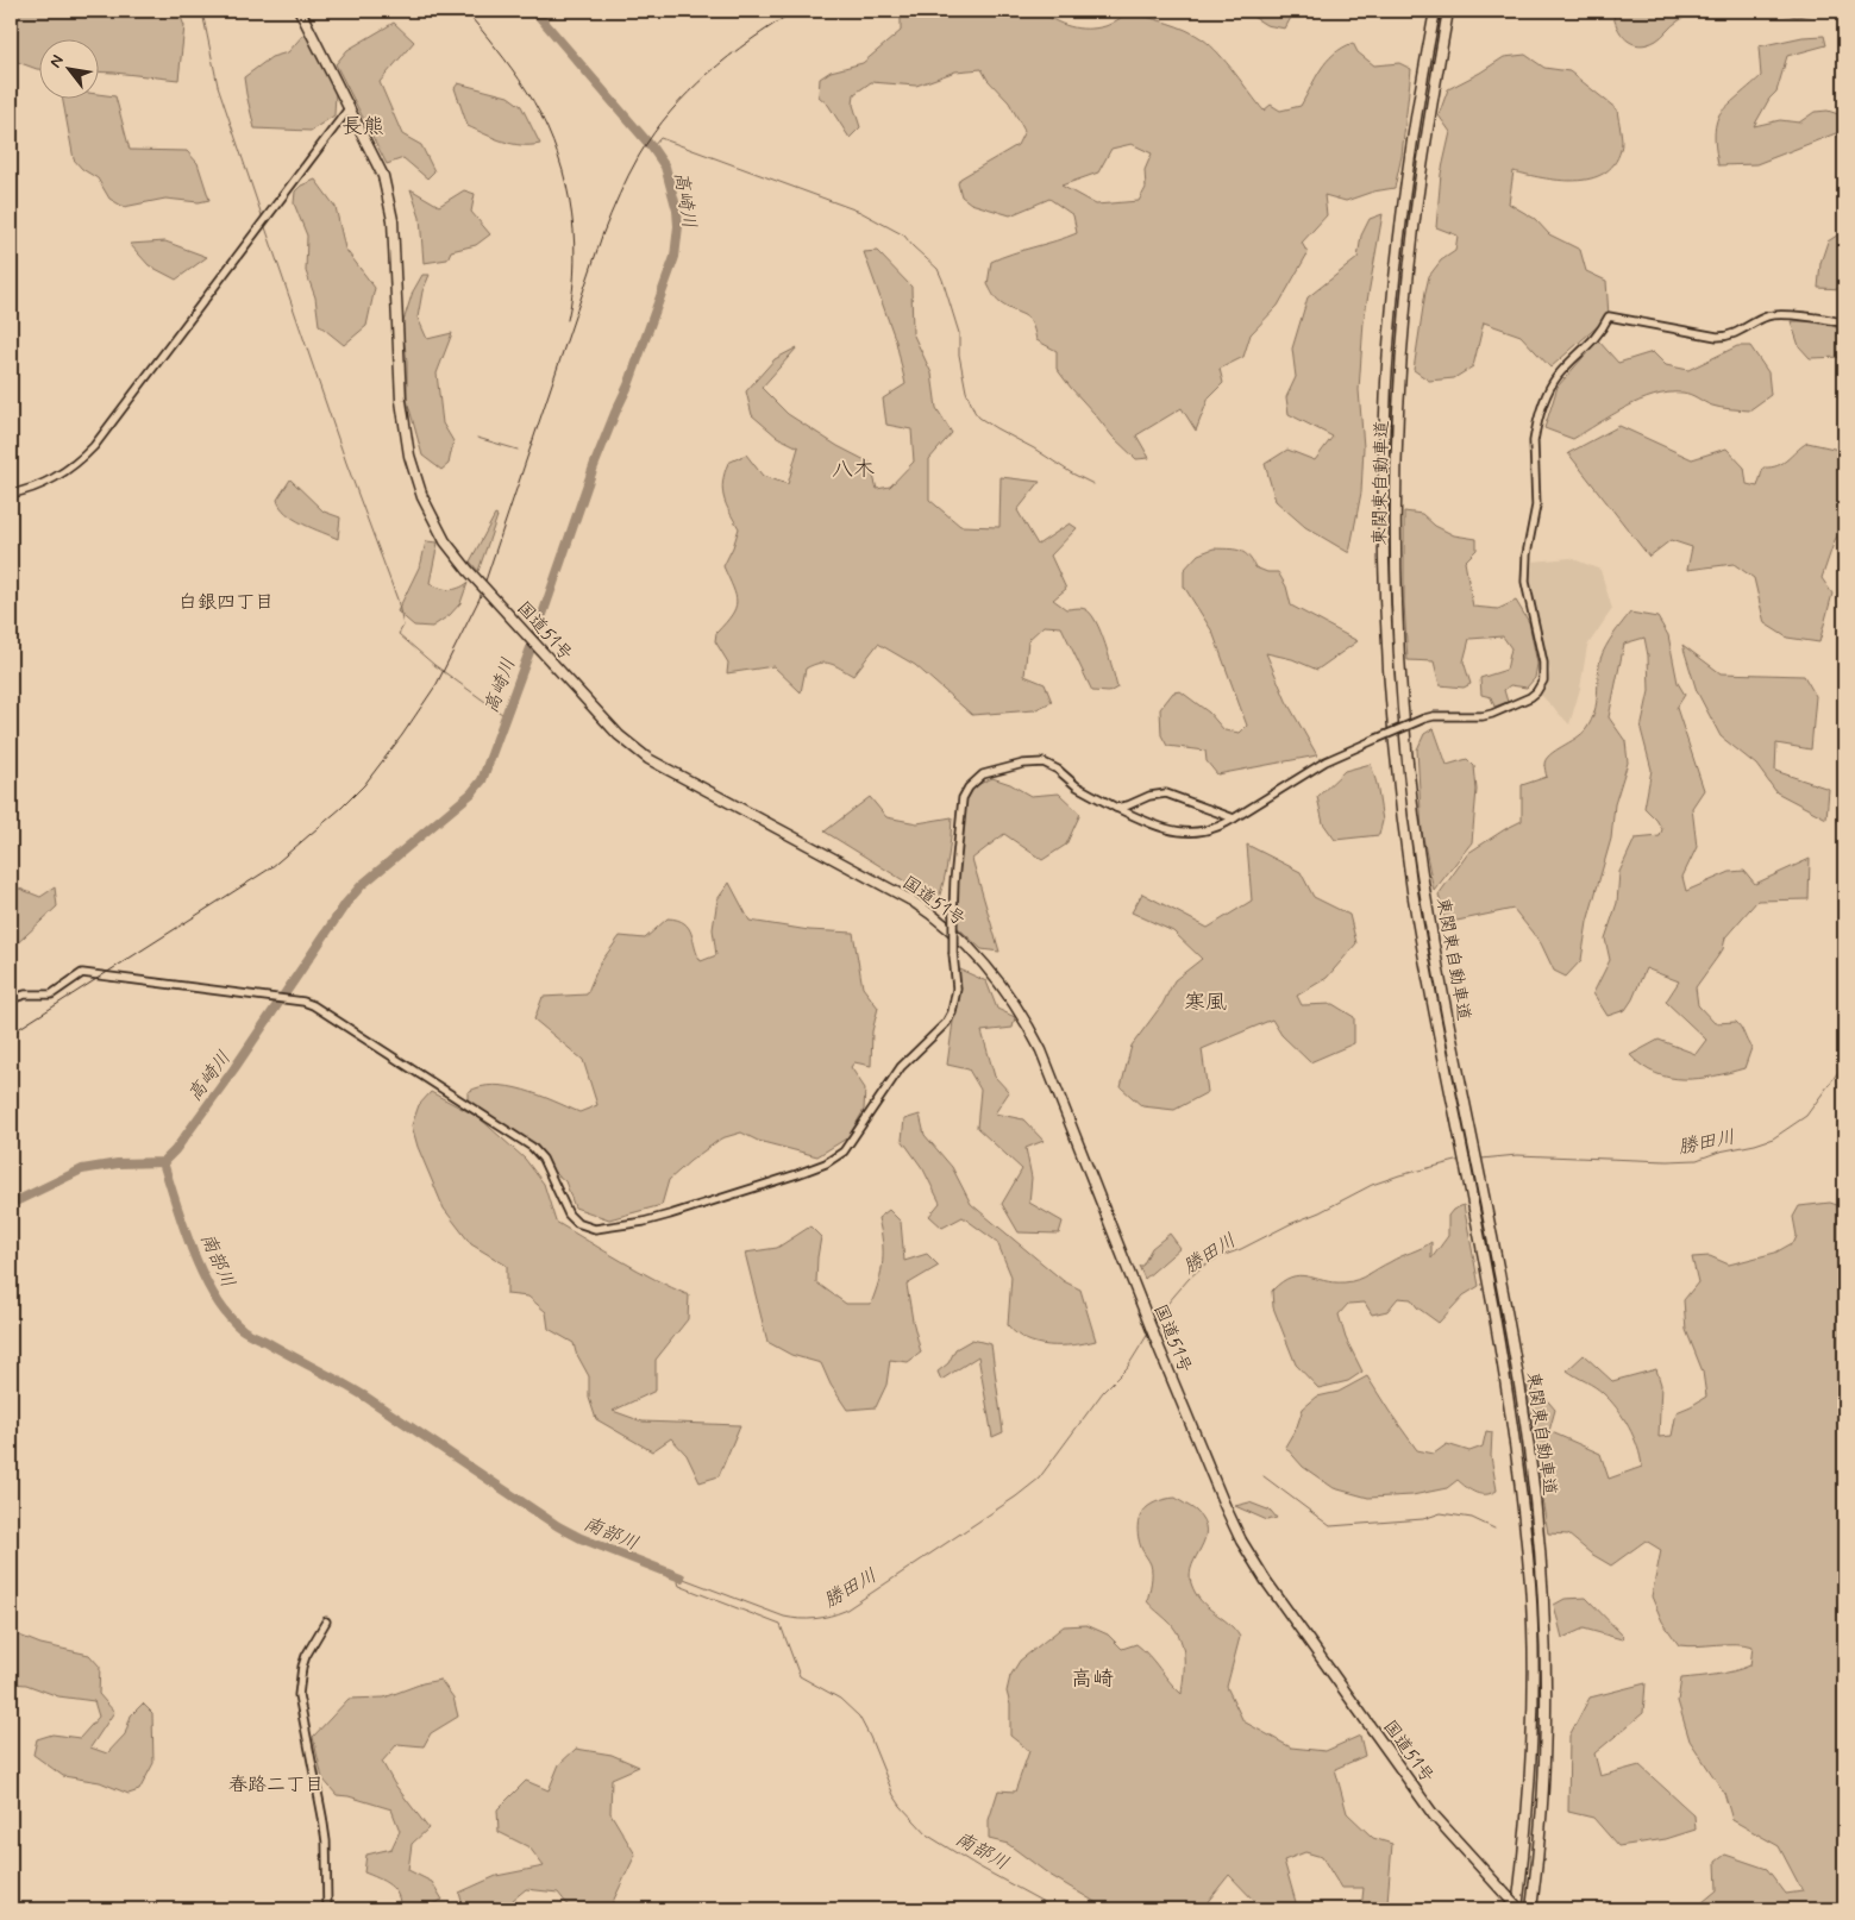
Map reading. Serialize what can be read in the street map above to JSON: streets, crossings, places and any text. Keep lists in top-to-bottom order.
{
  "streets": {
    "highway": ["東関東自動車道", "国道51号"]
  },
  "crossings": [
    ["東関東自動車道", "国道51号"]
  ],
  "districts": [
    "長熊",
    "八木",
    "白銀四丁目",
    "寒風",
    "高崎",
    "春路二丁目"
  ],
  "water": ["高崎川", "勝田川", "南部川"],
  "north": "top left"
}
